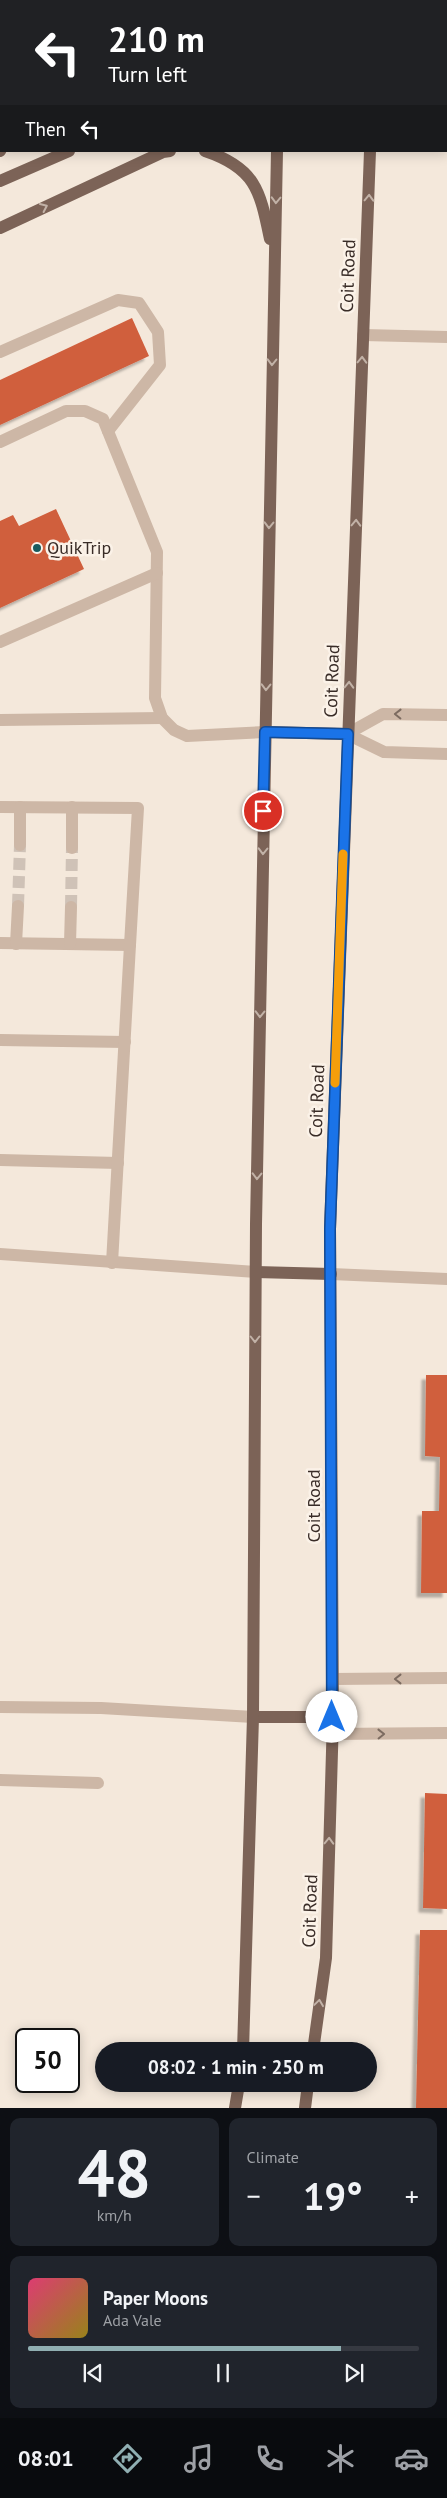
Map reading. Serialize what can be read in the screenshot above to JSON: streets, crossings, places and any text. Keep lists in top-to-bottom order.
{
  "streets": {
    "main road": ["Coit Road"]
  },
  "places": ["QuikTrip"],
  "page": {
    "turn": ["210 m", "Turn left"],
    "then": "Then",
    "limit": "50",
    "trip": "08:02 · 1 min · 250 m",
    "tile": [
      ["48", "km/h"],
      "Climate"
    ],
    "heat": ["−", "19°", "+"],
    "song": ["Paper Moons", "Ada Vale"],
    "tabs": "08:01"
  }
}
